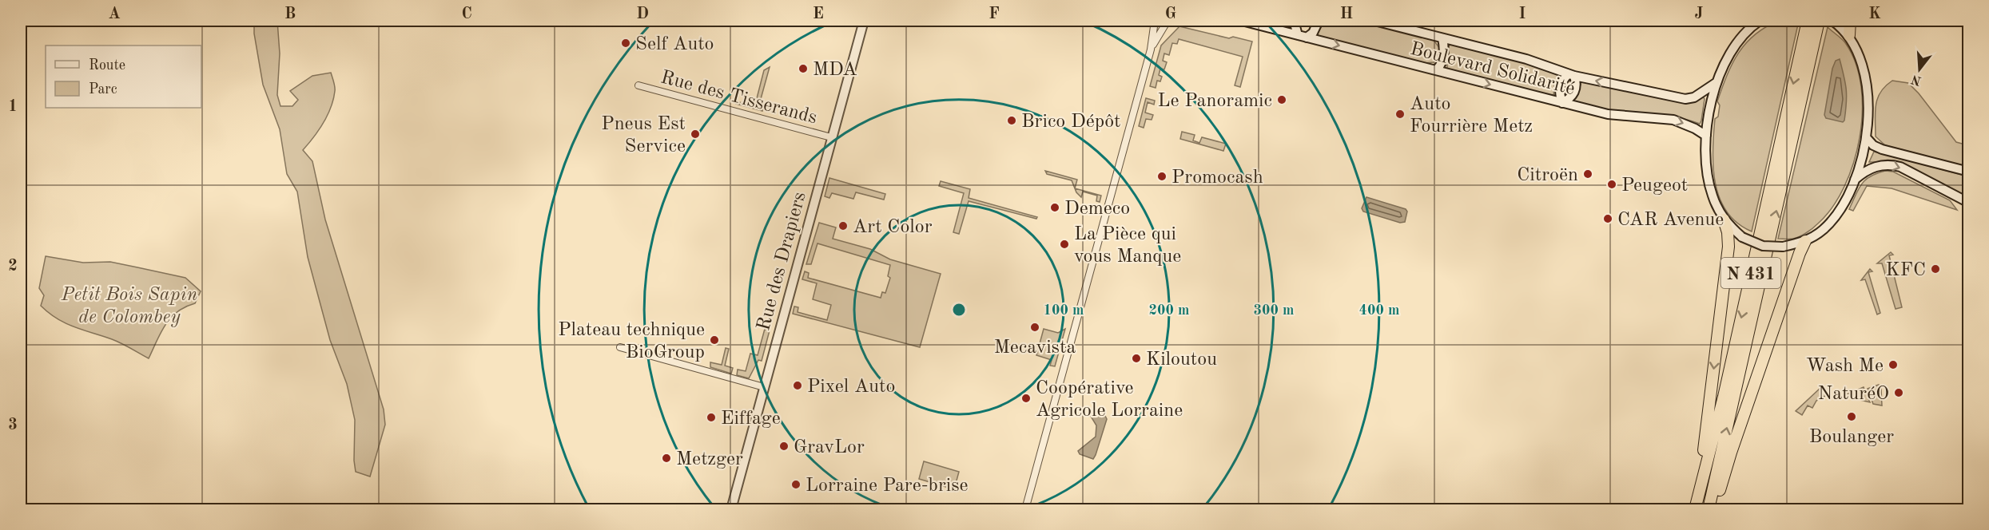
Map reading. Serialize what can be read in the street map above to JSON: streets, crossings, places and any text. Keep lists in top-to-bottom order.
{
  "streets": {
    "highway": ["N 431"],
    "main road": ["Boulevard Solidarité", "Rue des Drapiers"],
    "street": ["Rue des Tisserands"]
  },
  "crossings": [
    ["Rue des Tisserands", "Rue des Drapiers"]
  ],
  "parks": ["Petit Bois Sapin de Colombey"],
  "places": [
    "Self Auto",
    "MDA",
    "Le Panoramic",
    "Auto Fourrière Metz",
    "Brico Dépôt",
    "Pneus Est Service",
    "Citroën",
    "Promocash",
    "Peugeot",
    "Demeco",
    "CAR Avenue",
    "Art Color",
    "La Pièce qui vous Manque",
    "KFC",
    "Mecavista",
    "Plateau technique BioGroup",
    "Kiloutou",
    "Wash Me",
    "Pixel Auto",
    "NaturéO",
    "Coopérative Agricole Lorraine",
    "Boulanger",
    "Eiffage",
    "GravLor",
    "Metzger",
    "Lorraine Pare-brise"
  ],
  "legend": ["Route", "Parc"],
  "north": "bottom",
  "grid": {
    "columns": [
      "A",
      "B",
      "C",
      "D",
      "E",
      "F",
      "G",
      "H",
      "I",
      "J",
      "K"
    ],
    "rows": ["1", "2", "3"]
  },
  "rings": [
    "100 m",
    "200 m",
    "300 m",
    "400 m"
  ]
}
